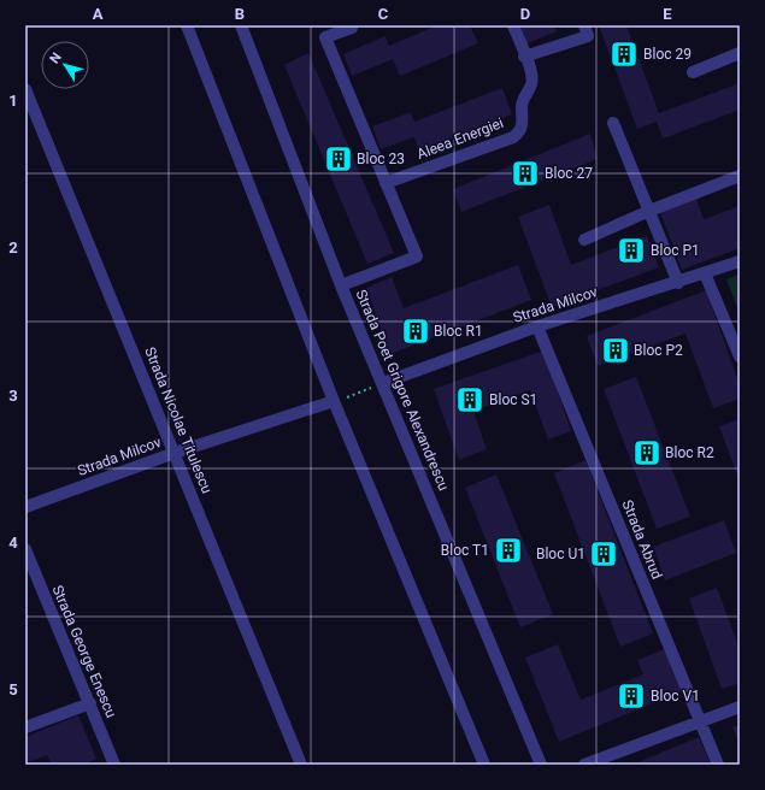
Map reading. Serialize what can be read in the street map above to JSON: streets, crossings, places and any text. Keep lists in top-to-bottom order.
{
  "streets": {
    "street": [
      "Aleea Energiei",
      "Strada Milcov",
      "Strada Poet Grigore Alexandrescu",
      "Strada Nicolae Titulescu",
      "Strada Abrud",
      "Strada George Enescu"
    ]
  },
  "crossings": [
    ["Strada Milcov", "Strada Poet Grigore Alexandrescu"],
    ["Strada Milcov", "Strada Nicolae Titulescu"],
    ["Strada Milcov", "Strada Abrud"]
  ],
  "places": {
    "building": [
      "Bloc 29",
      "Bloc 23",
      "Bloc 27",
      "Bloc P1",
      "Bloc R1",
      "Bloc P2",
      "Bloc S1",
      "Bloc R2",
      "Bloc T1",
      "Bloc U1",
      "Bloc V1"
    ]
  },
  "north": "top left",
  "grid": {
    "columns": [
      "A",
      "B",
      "C",
      "D",
      "E"
    ],
    "rows": [
      "1",
      "2",
      "3",
      "4",
      "5"
    ]
  }
}
